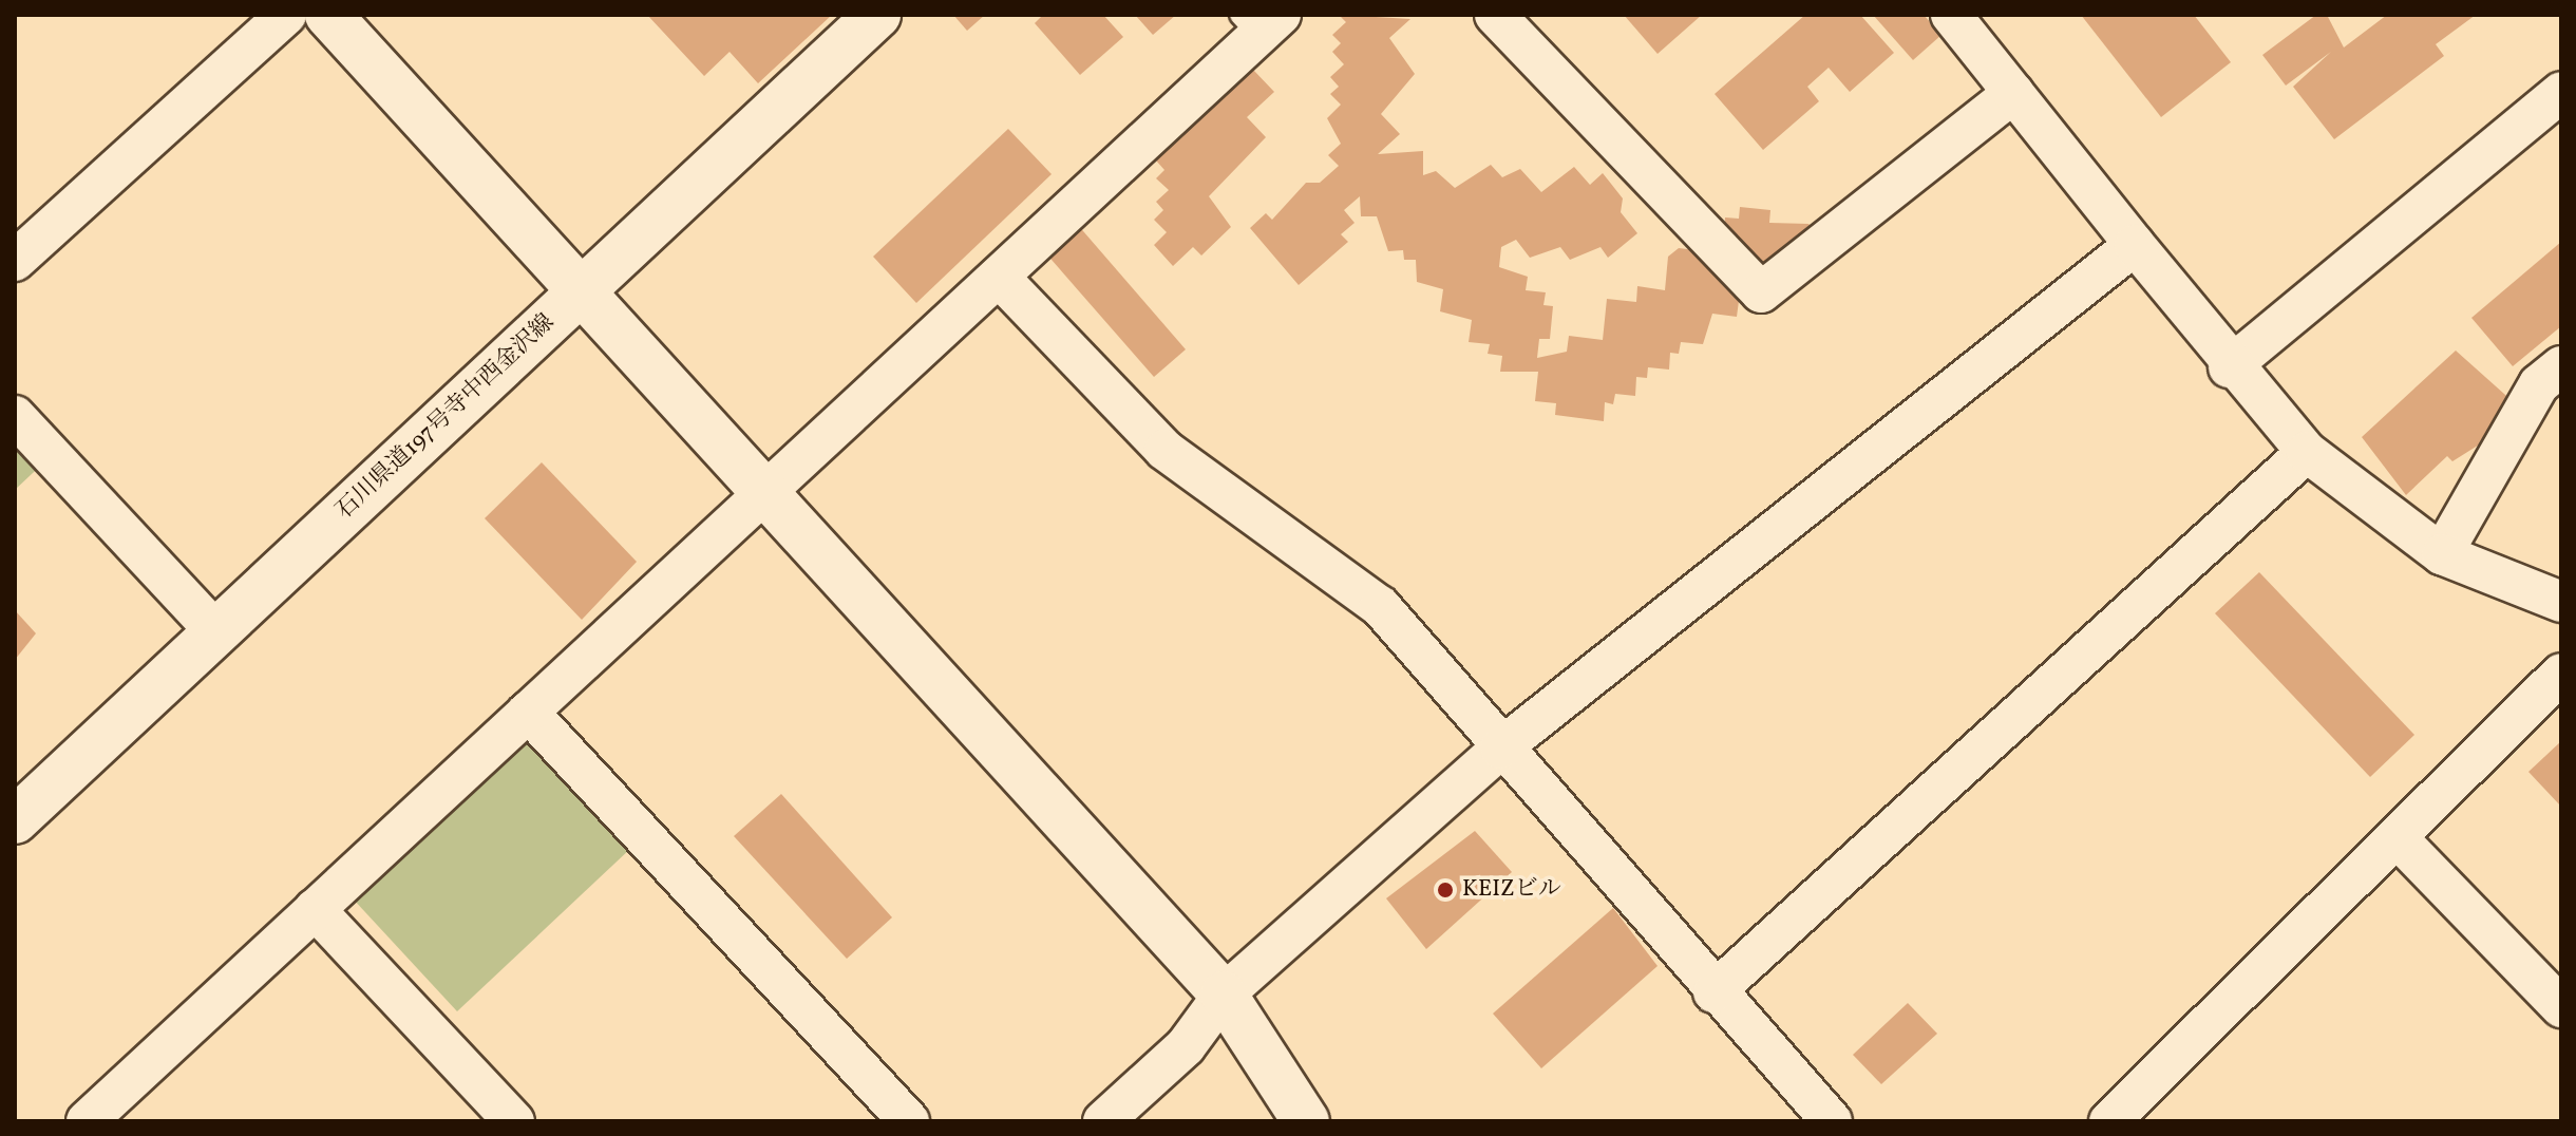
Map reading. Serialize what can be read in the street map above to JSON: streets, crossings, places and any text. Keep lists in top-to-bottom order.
{
  "streets": {
    "street": ["石川県道197号寺中西金沢線"]
  },
  "places": ["KEIZビル"]
}
